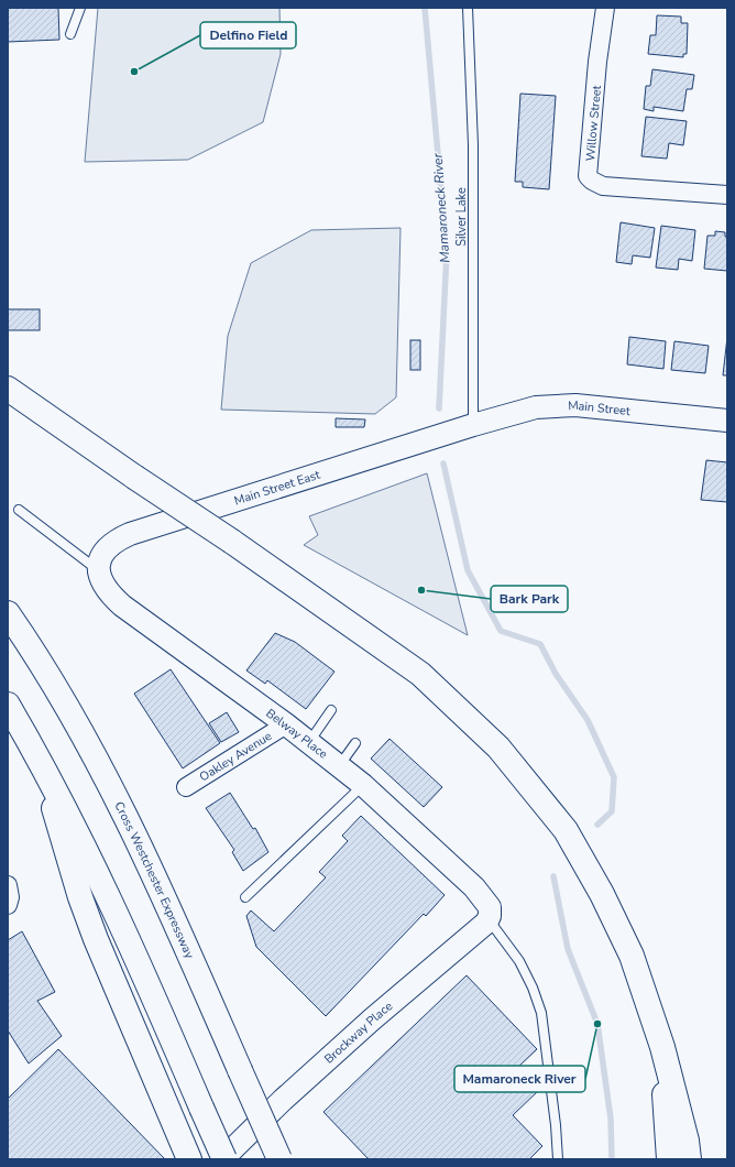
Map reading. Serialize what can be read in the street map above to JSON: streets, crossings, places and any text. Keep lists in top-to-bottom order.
{
  "streets": {
    "highway": ["Cross Westchester Expressway"],
    "street": [
      "Willow Street",
      "Main Street",
      "Main Street East",
      "Belway Place",
      "Oakley Avenue",
      "Brockway Place"
    ],
    "lane": ["Silver Lake"]
  },
  "crossings": [
    ["Silver Lake", "Main Street"],
    ["Silver Lake", "Main Street East"],
    ["Main Street", "Main Street East"],
    ["Main Street East", "Belway Place"],
    ["Belway Place", "Oakley Avenue"],
    ["Belway Place", "Brockway Place"]
  ],
  "water": ["Mamaroneck River"],
  "places": ["Delfino Field", "Bark Park", "Mamaroneck River"]
}
